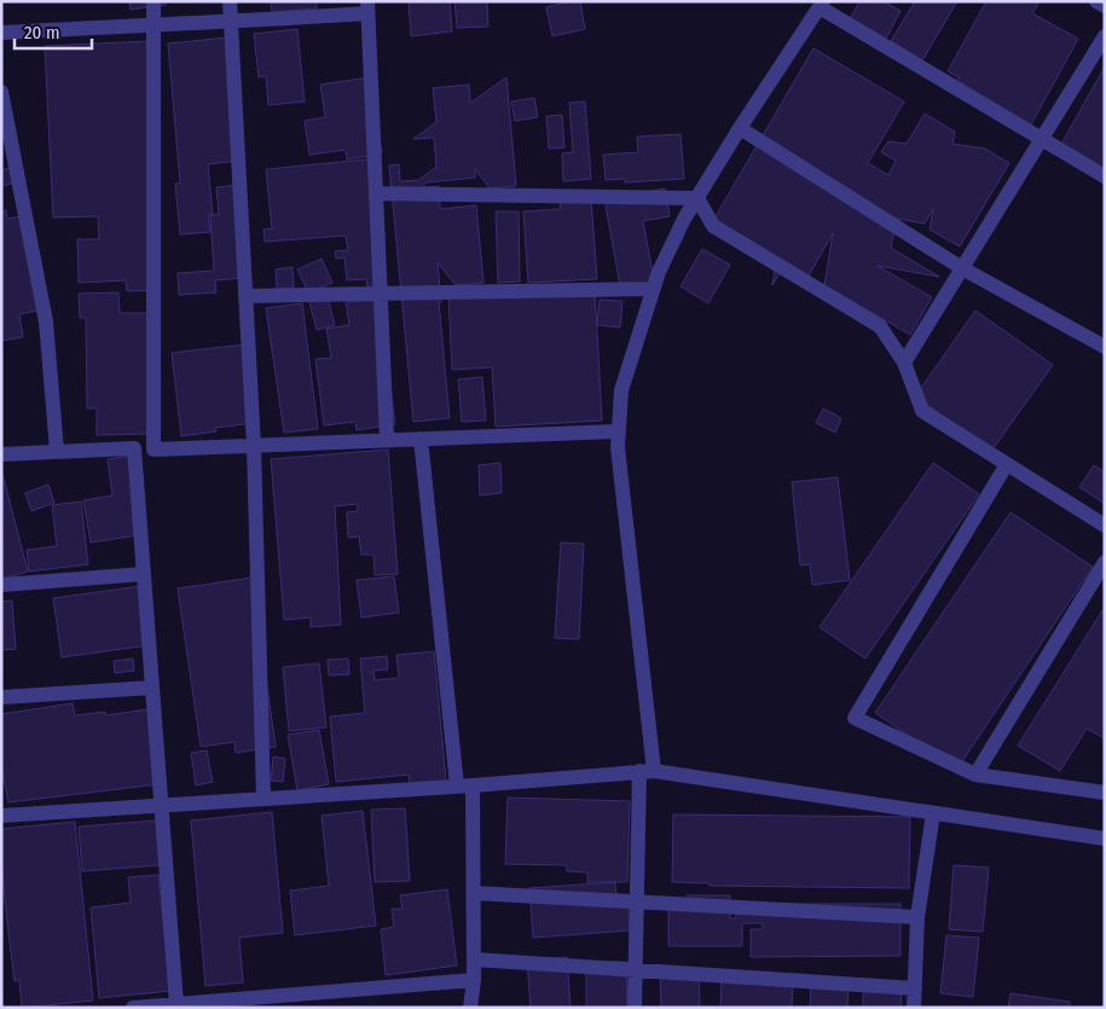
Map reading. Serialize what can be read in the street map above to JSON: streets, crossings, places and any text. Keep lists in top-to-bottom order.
{
  "scale_bar": "20 m"
}
